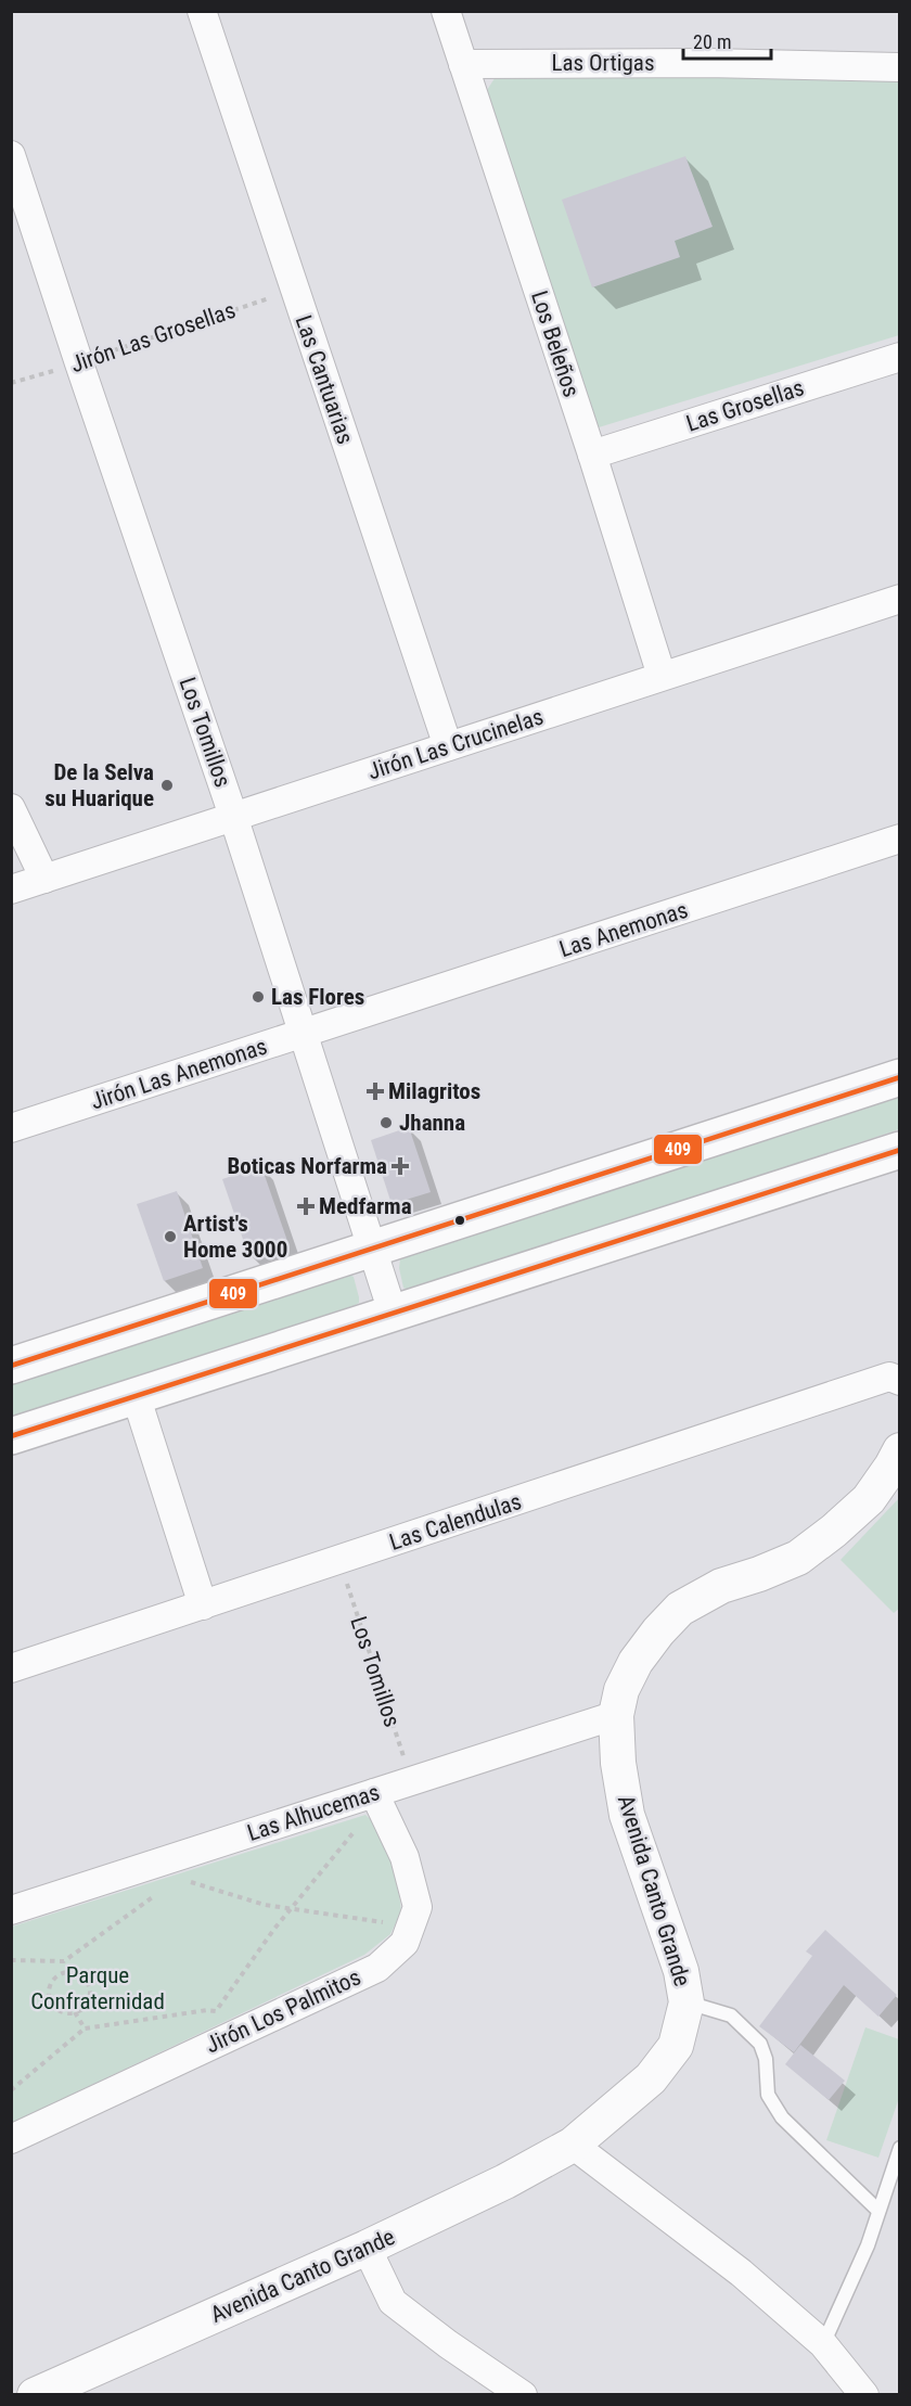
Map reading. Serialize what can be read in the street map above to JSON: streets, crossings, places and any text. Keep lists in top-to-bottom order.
{
  "streets": {
    "street": [
      "Las Ortigas",
      "Los Beleños",
      "Las Cantuarias",
      "Las Grosellas",
      "Los Tomillos",
      "Jirón Las Crucinelas",
      "Las Anemonas",
      "Jirón Las Anemonas",
      "Las Calendulas",
      "Las Alhucemas",
      "Avenida Canto Grande",
      "Jirón Los Palmitos"
    ],
    "path": ["Jirón Las Grosellas"]
  },
  "crossings": [
    ["Las Ortigas", "Los Beleños"],
    ["Jirón Las Grosellas", "Las Cantuarias"],
    ["Jirón Las Grosellas", "Los Tomillos"],
    ["Los Beleños", "Las Grosellas"],
    ["Los Beleños", "Jirón Las Crucinelas"],
    ["Las Cantuarias", "Jirón Las Crucinelas"],
    ["Los Tomillos", "Jirón Las Crucinelas"],
    ["Los Tomillos", "Jirón Las Anemonas"],
    ["Los Tomillos", "Las Calendulas"],
    ["Los Tomillos", "Las Alhucemas"],
    ["Las Anemonas", "Jirón Las Anemonas"],
    ["Las Alhucemas", "Avenida Canto Grande"],
    ["Las Alhucemas", "Jirón Los Palmitos"]
  ],
  "parks": ["Parque Confraternidad"],
  "places": {
    "other": [
      "De la Selva su Huarique",
      "Las Flores",
      "Jhanna",
      "Artist's Home 3000"
    ],
    "health": ["Milagritos", "Boticas Norfarma", "Medfarma"]
  },
  "lines": ["transit line 409"],
  "scale_bar": "20 m"
}
